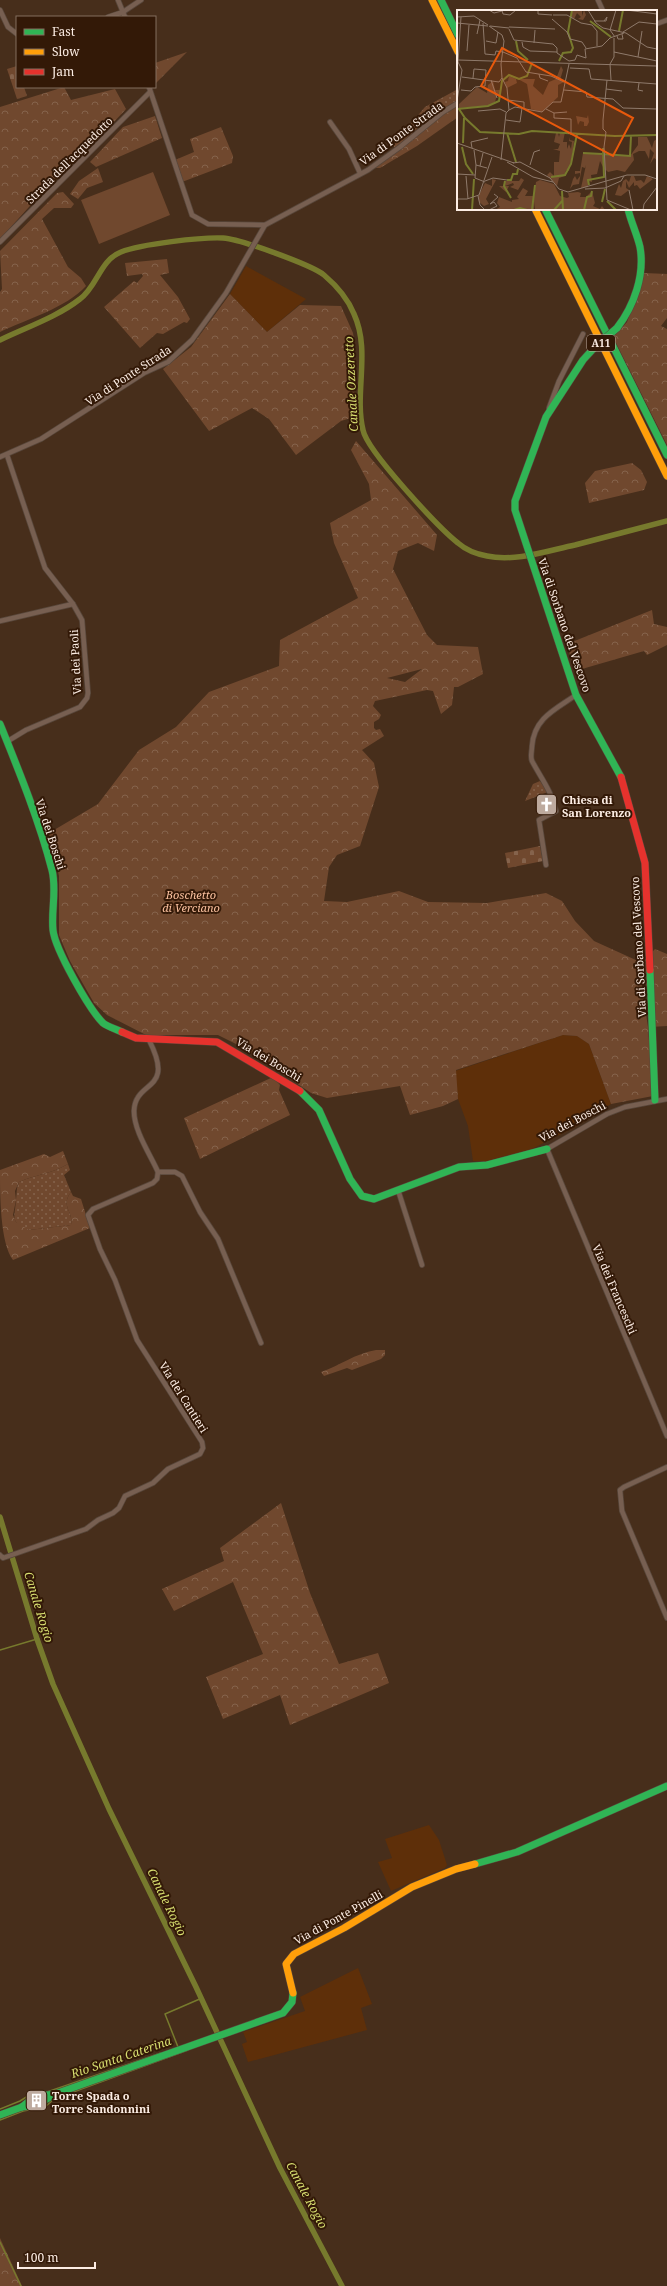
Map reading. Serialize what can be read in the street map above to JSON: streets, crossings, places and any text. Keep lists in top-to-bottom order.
{
  "streets": {
    "main road": [
      "A11",
      "Via di Sorbano del Vescovo",
      "Via dei Boschi",
      "Via di Ponte Pinelli"
    ],
    "street": [
      "Via di Ponte Strada",
      "Strada dell'acquedotto",
      "Via dei Paoli",
      "Via dei Franceschi",
      "Via dei Cantieri"
    ]
  },
  "crossings": [
    ["Via di Ponte Strada", "Via dei Paoli"],
    ["Via di Sorbano del Vescovo", "Via dei Boschi"],
    ["Via dei Paoli", "Via dei Boschi"],
    ["Via dei Boschi", "Via dei Franceschi"]
  ],
  "water": ["Canale Ozzeretto", "Canale Rogio", "Rio Santa Caterina"],
  "parks": ["Boschetto di Verciano"],
  "places": {
    "church": ["Chiesa di San Lorenzo"],
    "building": ["Torre Spada o Torre Sandonnini"]
  },
  "legend": ["Fast", "Slow", "Jam"],
  "scale_bar": "100 m"
}
